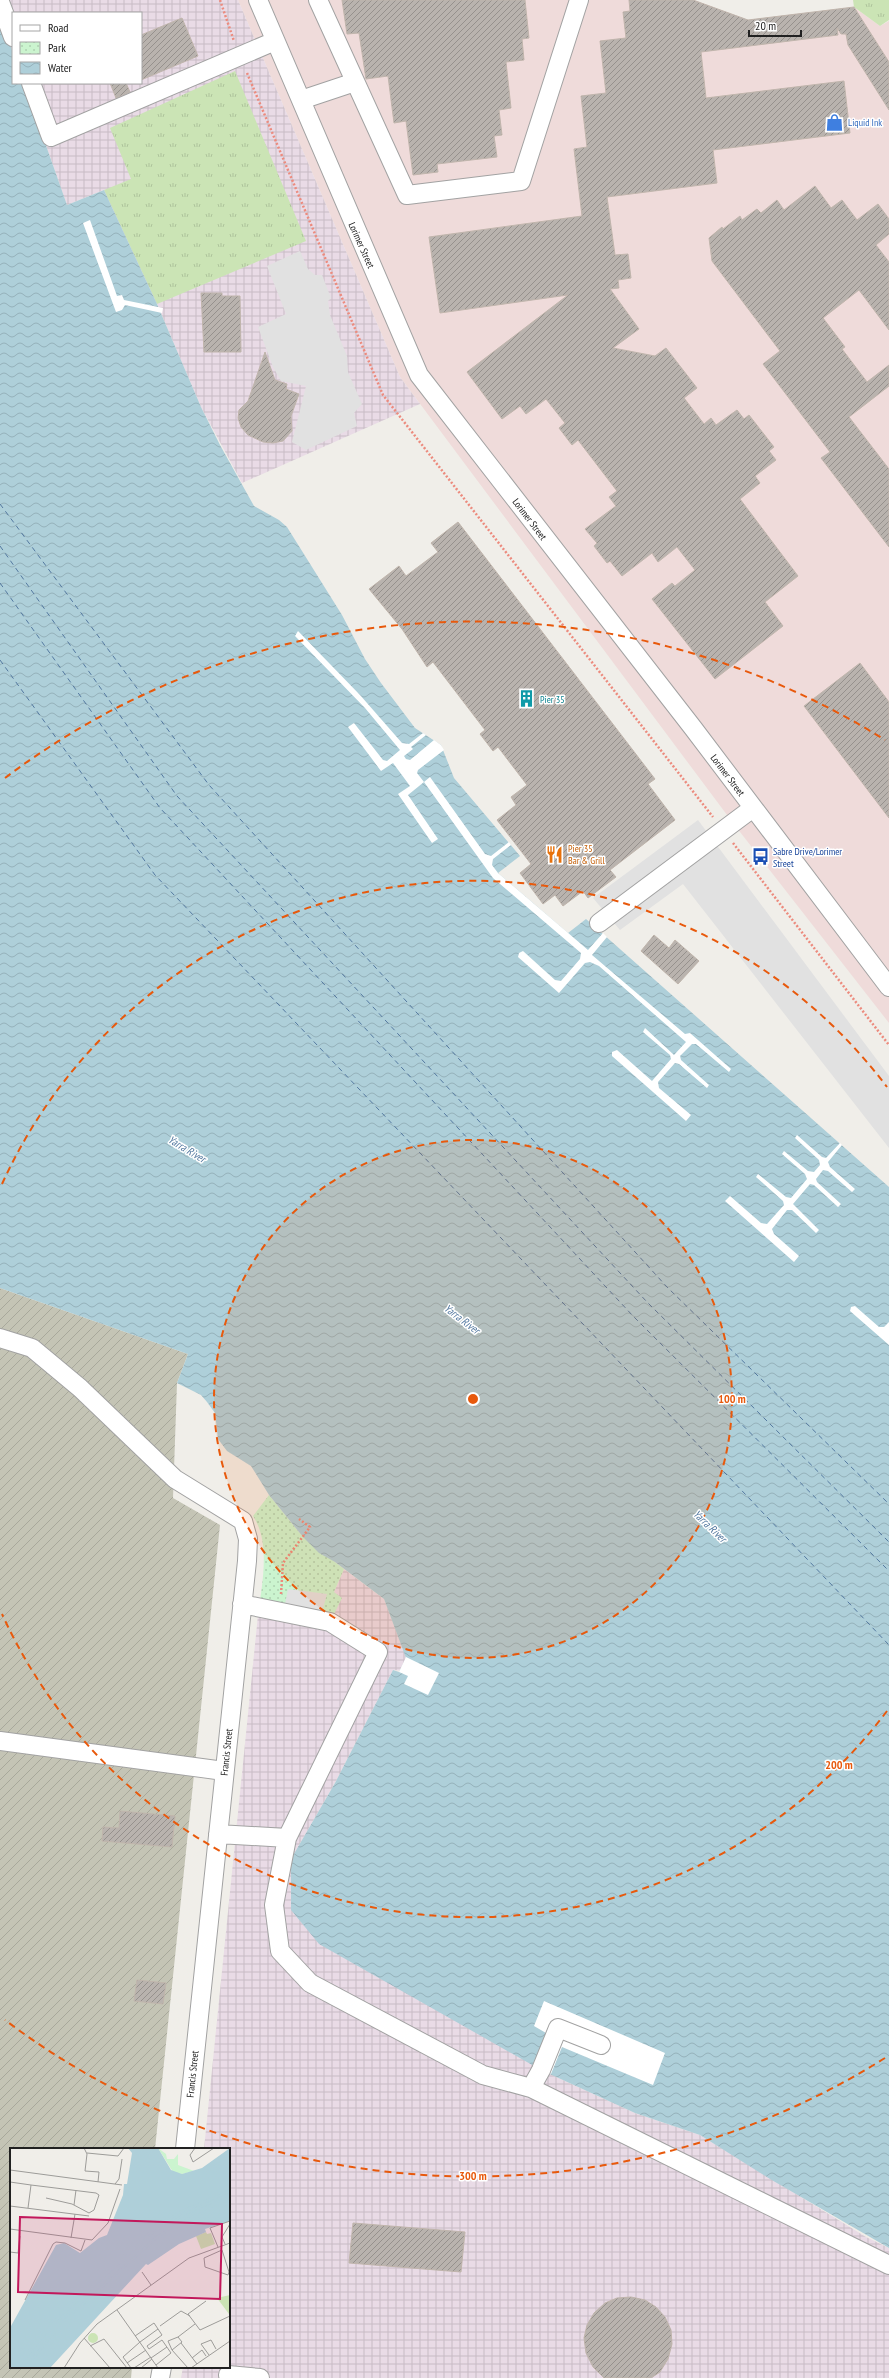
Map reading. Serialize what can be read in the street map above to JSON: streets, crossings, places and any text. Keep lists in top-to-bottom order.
{
  "streets": {
    "street": ["Lorimer Street", "Francis Street"]
  },
  "water": ["Yarra River"],
  "places": {
    "shop": ["Liquid Ink"],
    "building": ["Pier 35"],
    "restaurant": ["Pier 35 Bar & Grill"],
    "bus stop": ["Sabre Drive/Lorimer Street"]
  },
  "legend": ["Road", "Park", "Water"],
  "scale_bar": "20 m",
  "rings": ["100 m", "200 m", "300 m"]
}
